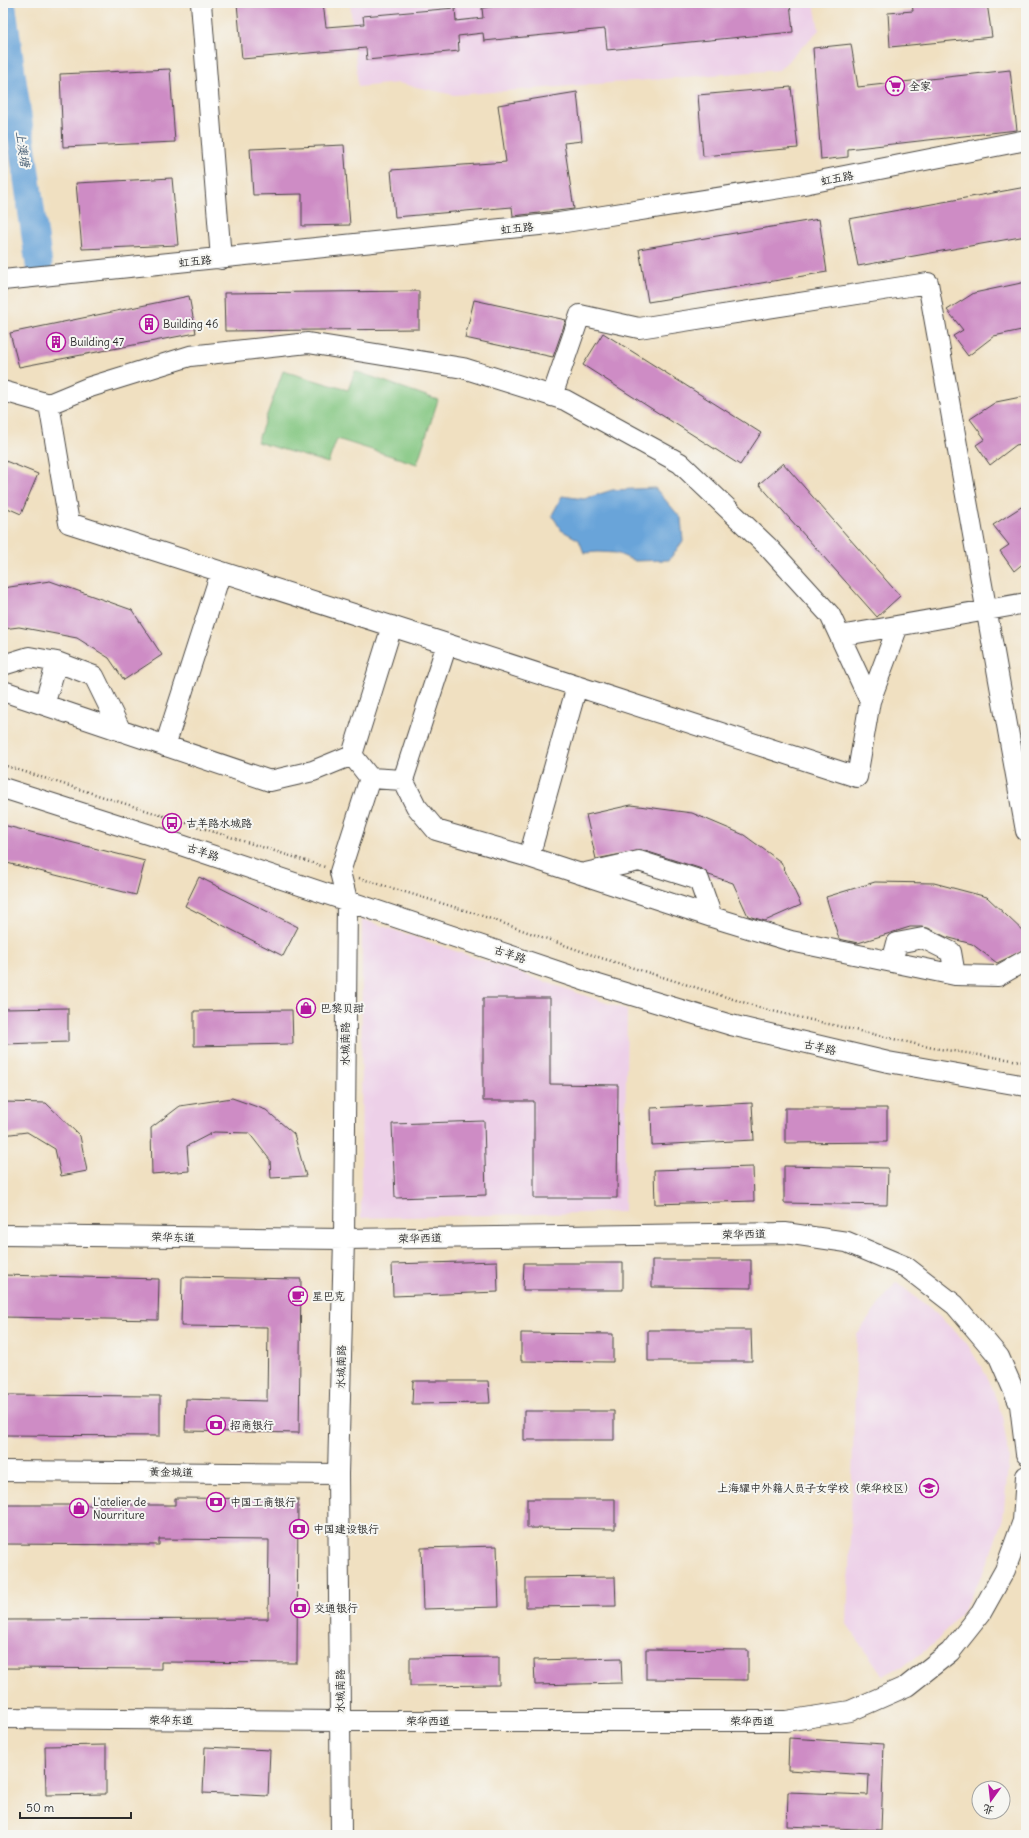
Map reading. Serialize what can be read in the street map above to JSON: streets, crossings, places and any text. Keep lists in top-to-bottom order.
{
  "streets": {
    "street": [
      "虹五路",
      "古羊路",
      "水城南路",
      "荣华西道",
      "荣华东道",
      "黄金城道"
    ]
  },
  "crossings": [
    ["古羊路", "水城南路"],
    ["水城南路", "荣华西道"],
    ["水城南路", "荣华东道"],
    ["水城南路", "黄金城道"],
    ["荣华西道", "荣华东道"]
  ],
  "water": ["上澳塘"],
  "places": {
    "supermarket": ["全家"],
    "building": ["Building 46", "Building 47"],
    "bus stop": ["古羊路水城路"],
    "shop": ["巴黎贝甜", "L'atelier de Nourriture"],
    "cafe": ["星巴克"],
    "bank": [
      "招商银行",
      "中国工商银行",
      "中国建设银行",
      "交通银行"
    ],
    "school or university": ["上海耀中外籍人员子女学校（荣华校区）"]
  },
  "scale_bar": "50 m",
  "north": "bottom"
}
